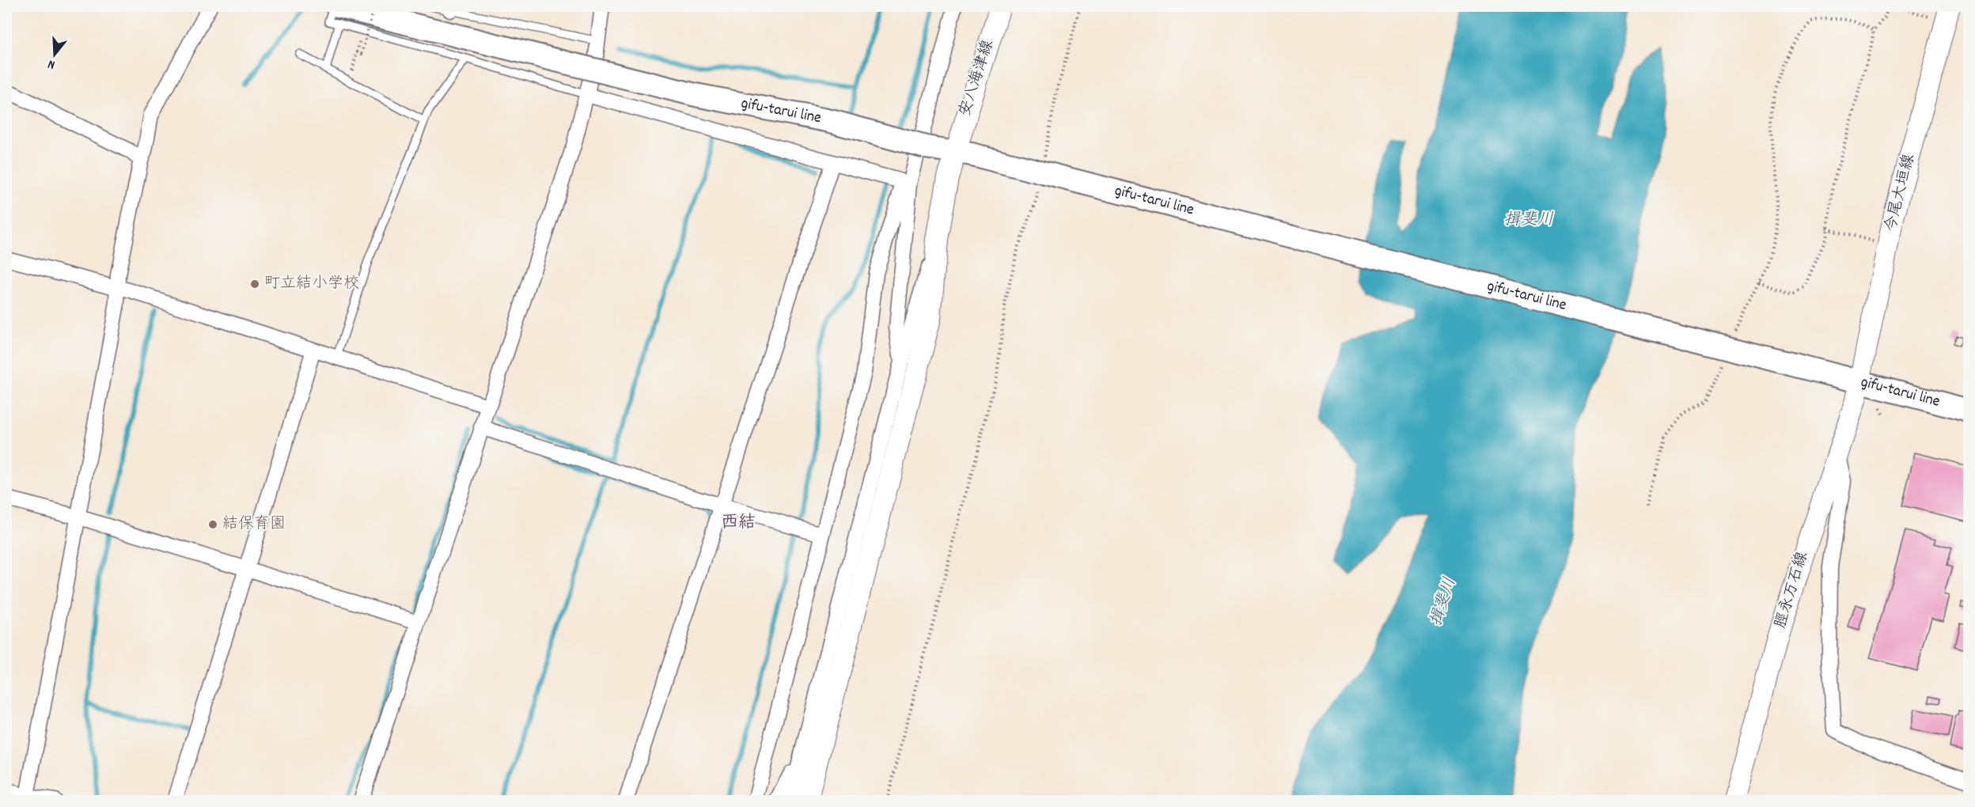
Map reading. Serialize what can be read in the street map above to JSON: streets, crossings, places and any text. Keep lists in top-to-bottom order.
{
  "streets": {
    "main road": [
      "安八海津線",
      "gifu-tarui line",
      "今尾大垣線",
      "脛永万石線"
    ]
  },
  "crossings": [
    ["安八海津線", "gifu-tarui line"],
    ["gifu-tarui line", "今尾大垣線"],
    ["gifu-tarui line", "脛永万石線"],
    ["今尾大垣線", "脛永万石線"]
  ],
  "districts": ["西結"],
  "water": ["揖斐川"],
  "places": ["町立結小学校", "結保育園"],
  "north": "bottom"
}
